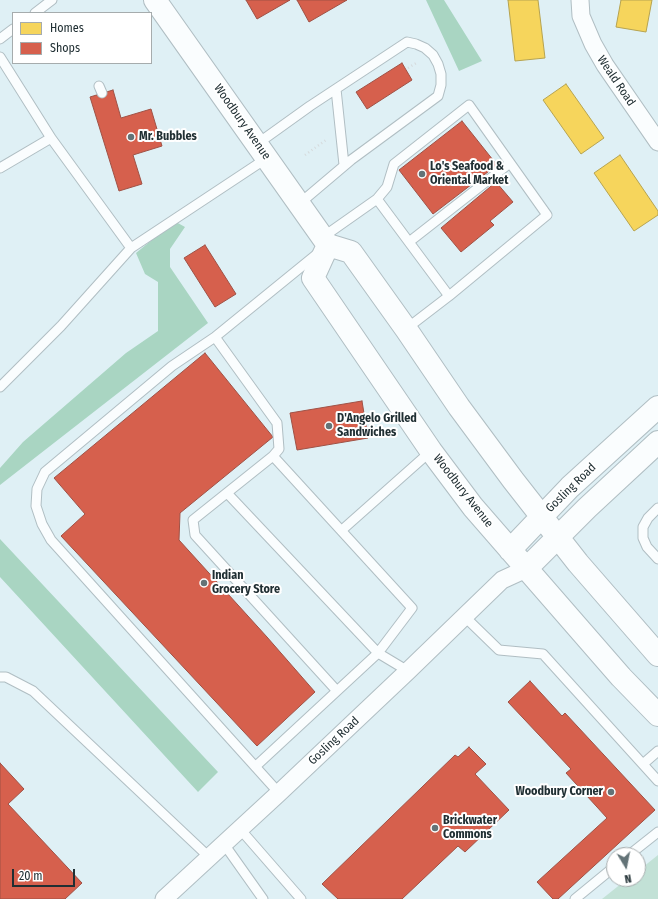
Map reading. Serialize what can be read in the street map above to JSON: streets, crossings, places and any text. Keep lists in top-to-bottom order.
{
  "streets": {
    "main road": ["Woodbury Avenue", "Gosling Road"],
    "street": ["Weald Road"]
  },
  "crossings": [
    ["Woodbury Avenue", "Gosling Road"]
  ],
  "places": [
    "Mr. Bubbles",
    "Lo's Seafood & Oriental Market",
    "D'Angelo Grilled Sandwiches",
    "Indian Grocery Store",
    "Woodbury Corner",
    "Brickwater Commons"
  ],
  "legend": ["Homes", "Shops"],
  "scale_bar": "20 m",
  "north": "bottom"
}
